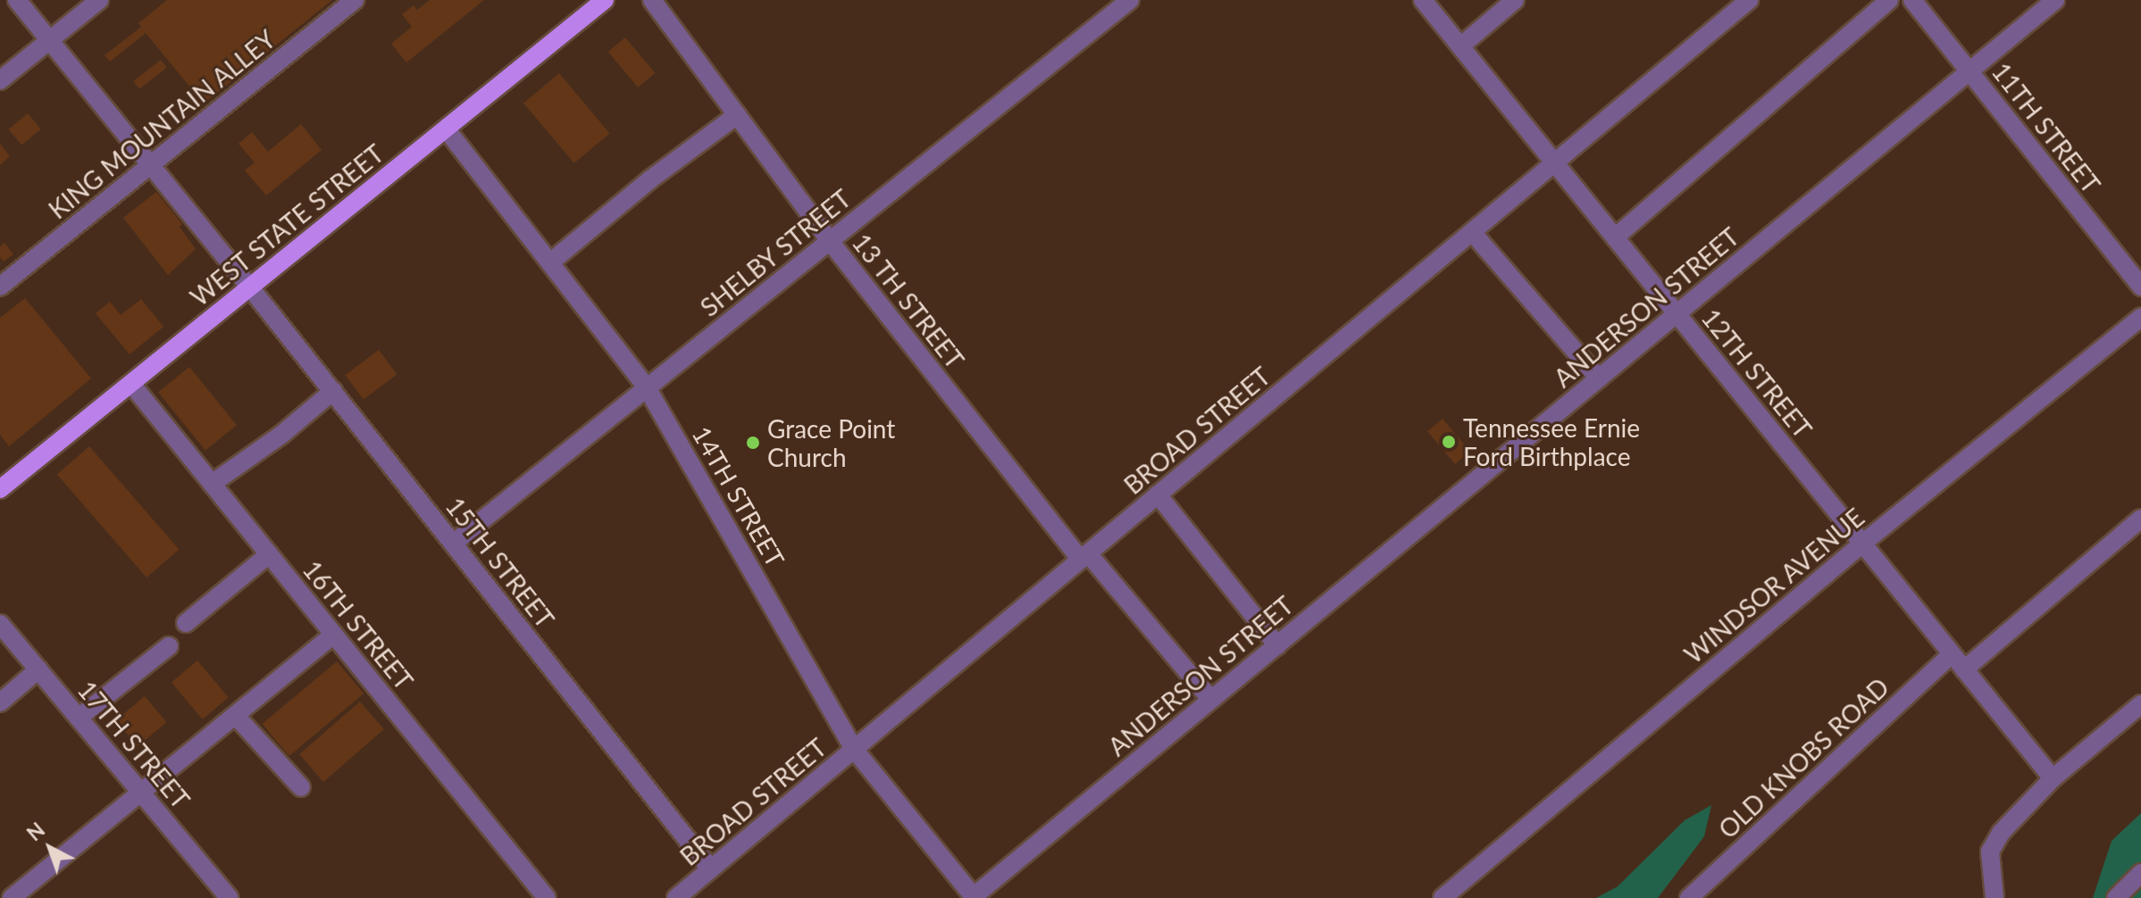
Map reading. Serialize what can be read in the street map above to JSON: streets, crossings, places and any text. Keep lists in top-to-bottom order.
{
  "streets": {
    "main road": ["WEST STATE STREET"],
    "street": [
      "KING MOUNTAIN ALLEY",
      "11TH STREET",
      "SHELBY STREET",
      "13 TH STREET",
      "ANDERSON STREET",
      "12TH STREET",
      "BROAD STREET",
      "14TH STREET",
      "15TH STREET",
      "WINDSOR AVENUE",
      "16TH STREET",
      "17TH STREET",
      "OLD KNOBS ROAD"
    ]
  },
  "crossings": [
    ["KING MOUNTAIN ALLEY", "15TH STREET"],
    ["11TH STREET", "ANDERSON STREET"],
    ["WEST STATE STREET", "14TH STREET"],
    ["WEST STATE STREET", "15TH STREET"],
    ["WEST STATE STREET", "16TH STREET"],
    ["SHELBY STREET", "13 TH STREET"],
    ["SHELBY STREET", "14TH STREET"],
    ["SHELBY STREET", "15TH STREET"],
    ["13 TH STREET", "ANDERSON STREET"],
    ["13 TH STREET", "BROAD STREET"],
    ["ANDERSON STREET", "12TH STREET"],
    ["ANDERSON STREET", "14TH STREET"],
    ["12TH STREET", "BROAD STREET"],
    ["12TH STREET", "WINDSOR AVENUE"],
    ["12TH STREET", "OLD KNOBS ROAD"],
    ["BROAD STREET", "14TH STREET"],
    ["BROAD STREET", "15TH STREET"]
  ],
  "places": ["Tennessee Ernie Ford Birthplace", "Grace Point Church"],
  "north": "top left"
}
